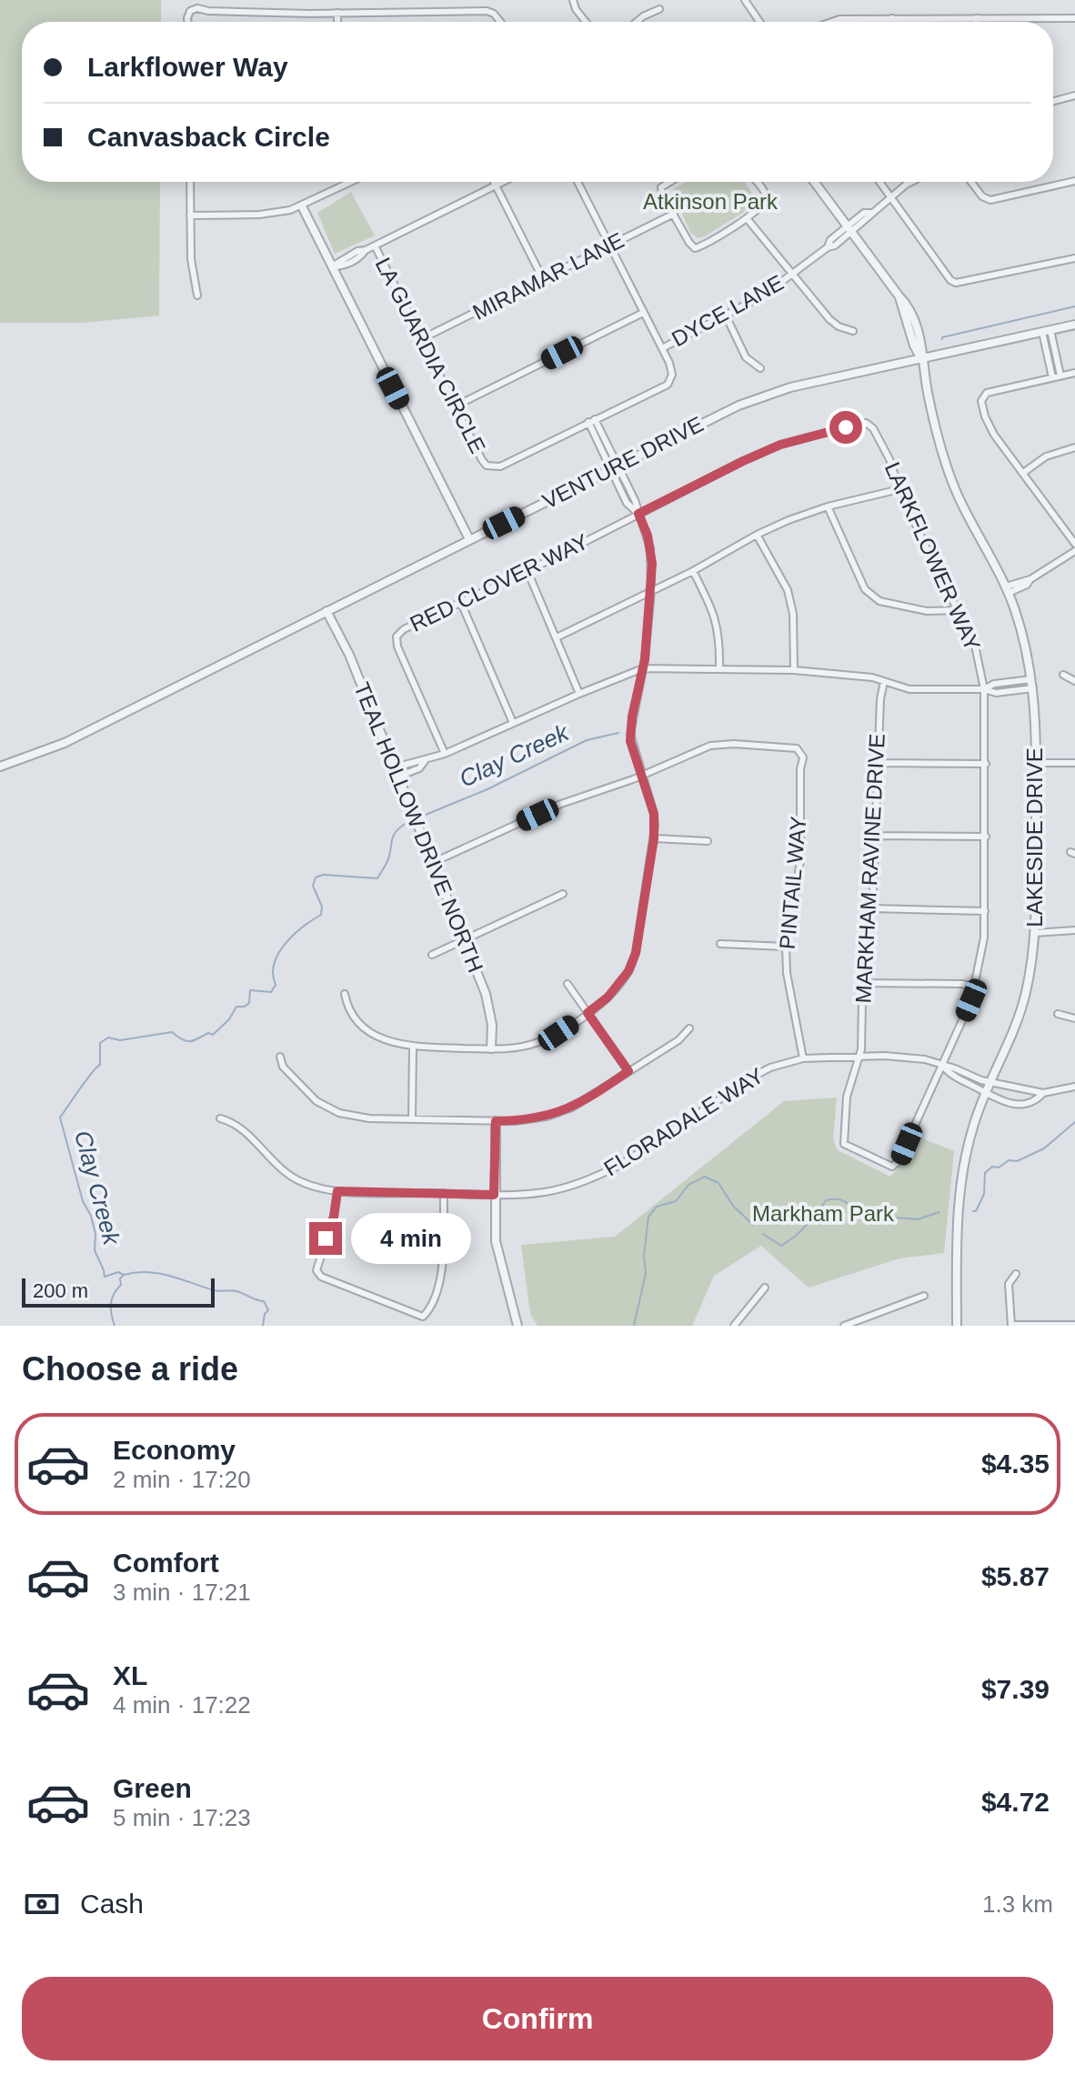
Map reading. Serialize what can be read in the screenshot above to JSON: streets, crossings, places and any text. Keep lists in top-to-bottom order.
{
  "streets": {
    "street": [
      "MIRAMAR LANE",
      "DYCE LANE",
      "LA GUARDIA CIRCLE",
      "VENTURE DRIVE",
      "LARKFLOWER WAY",
      "RED CLOVER WAY",
      "TEAL HOLLOW DRIVE NORTH",
      "LAKESIDE DRIVE",
      "MARKHAM RAVINE DRIVE",
      "PINTAIL WAY",
      "FLORADALE WAY"
    ]
  },
  "crossings": [
    ["MIRAMAR LANE", "LA GUARDIA CIRCLE"],
    ["DYCE LANE", "LA GUARDIA CIRCLE"],
    ["DYCE LANE", "LAKESIDE DRIVE"],
    ["VENTURE DRIVE", "TEAL HOLLOW DRIVE NORTH"],
    ["VENTURE DRIVE", "LAKESIDE DRIVE"],
    ["LARKFLOWER WAY", "RED CLOVER WAY"],
    ["LARKFLOWER WAY", "MARKHAM RAVINE DRIVE"],
    ["LARKFLOWER WAY", "FLORADALE WAY"],
    ["LAKESIDE DRIVE", "FLORADALE WAY"],
    ["MARKHAM RAVINE DRIVE", "FLORADALE WAY"],
    ["PINTAIL WAY", "FLORADALE WAY"]
  ],
  "water": ["Clay Creek"],
  "parks": ["Atkinson Park", "Markham Park"],
  "scale_bar": "200 m",
  "page": {
    "banner": ["Larkflower Way", "Canvasback Circle"],
    "bubble": "4 min",
    "scale": "200 m",
    "heading": "Choose a ride",
    "list": [
      {
        "name": "Economy",
        "note": "2 min · 17:20",
        "value": "$4.35"
      },
      {
        "name": "Comfort",
        "note": "3 min · 17:21",
        "value": "$5.87"
      },
      {
        "name": "XL",
        "note": "4 min · 17:22",
        "value": "$7.39"
      },
      {
        "name": "Green",
        "note": "5 min · 17:23",
        "value": "$4.72"
      }
    ],
    "pay": ["Cash", "1.3 km"],
    "buttons": "Confirm"
  }
}
